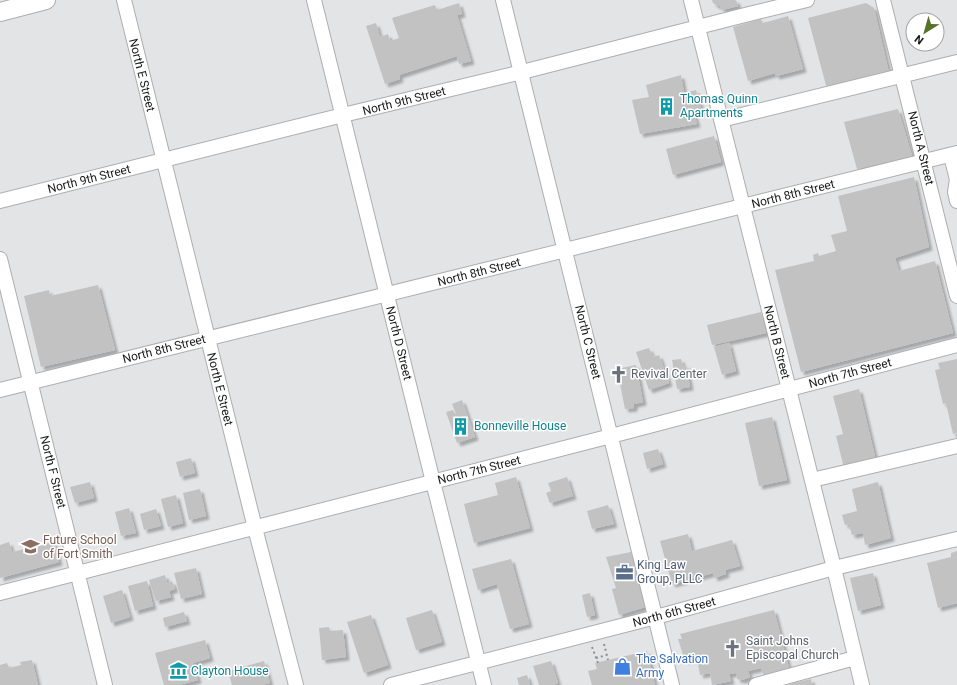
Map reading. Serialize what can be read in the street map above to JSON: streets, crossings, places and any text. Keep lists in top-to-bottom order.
{
  "streets": {
    "street": [
      "North E Street",
      "North 9th Street",
      "North A Street",
      "North 8th Street",
      "North C Street",
      "North B Street",
      "North D Street",
      "North 7th Street",
      "North F Street",
      "North 6th Street"
    ]
  },
  "crossings": [
    ["North E Street", "North 9th Street"],
    ["North E Street", "North 8th Street"],
    ["North E Street", "North 7th Street"],
    ["North 9th Street", "North C Street"],
    ["North 9th Street", "North B Street"],
    ["North 9th Street", "North D Street"],
    ["North A Street", "North 8th Street"],
    ["North 8th Street", "North C Street"],
    ["North 8th Street", "North B Street"],
    ["North 8th Street", "North D Street"],
    ["North 8th Street", "North F Street"],
    ["North C Street", "North 7th Street"],
    ["North C Street", "North 6th Street"],
    ["North B Street", "North 7th Street"],
    ["North B Street", "North 6th Street"],
    ["North D Street", "North 7th Street"],
    ["North D Street", "North 6th Street"],
    ["North 7th Street", "North F Street"]
  ],
  "places": {
    "building": ["Thomas Quinn Apartments", "Bonneville House"],
    "church": ["Revival Center", "Saint Johns Episcopal Church"],
    "school or university": ["Future School of Fort Smith"],
    "office": ["King Law Group, PLLC"],
    "shop": ["The Salvation Army"],
    "museum": ["Clayton House"]
  },
  "north": "bottom left"
}
